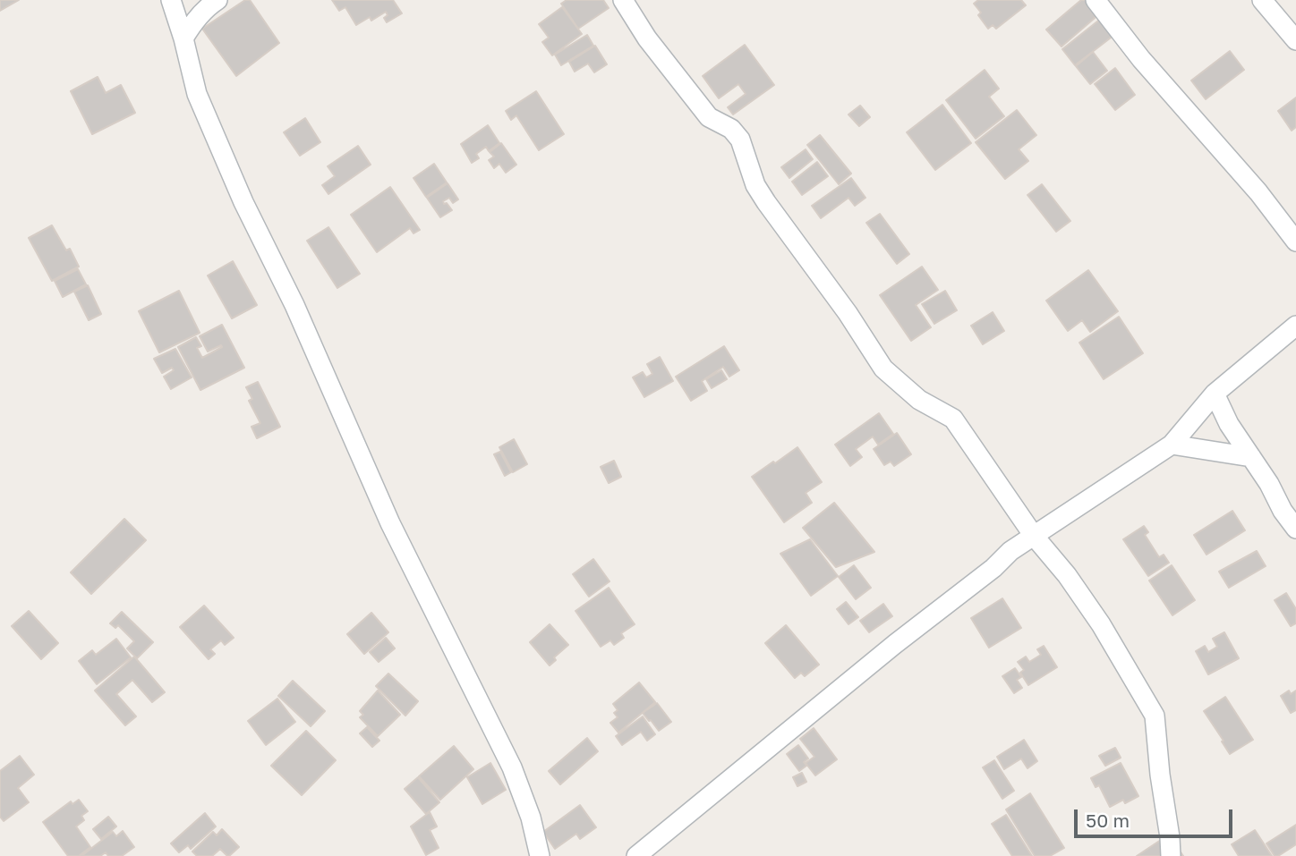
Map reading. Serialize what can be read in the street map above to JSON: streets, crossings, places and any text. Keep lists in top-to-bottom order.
{
  "scale_bar": "50 m"
}
